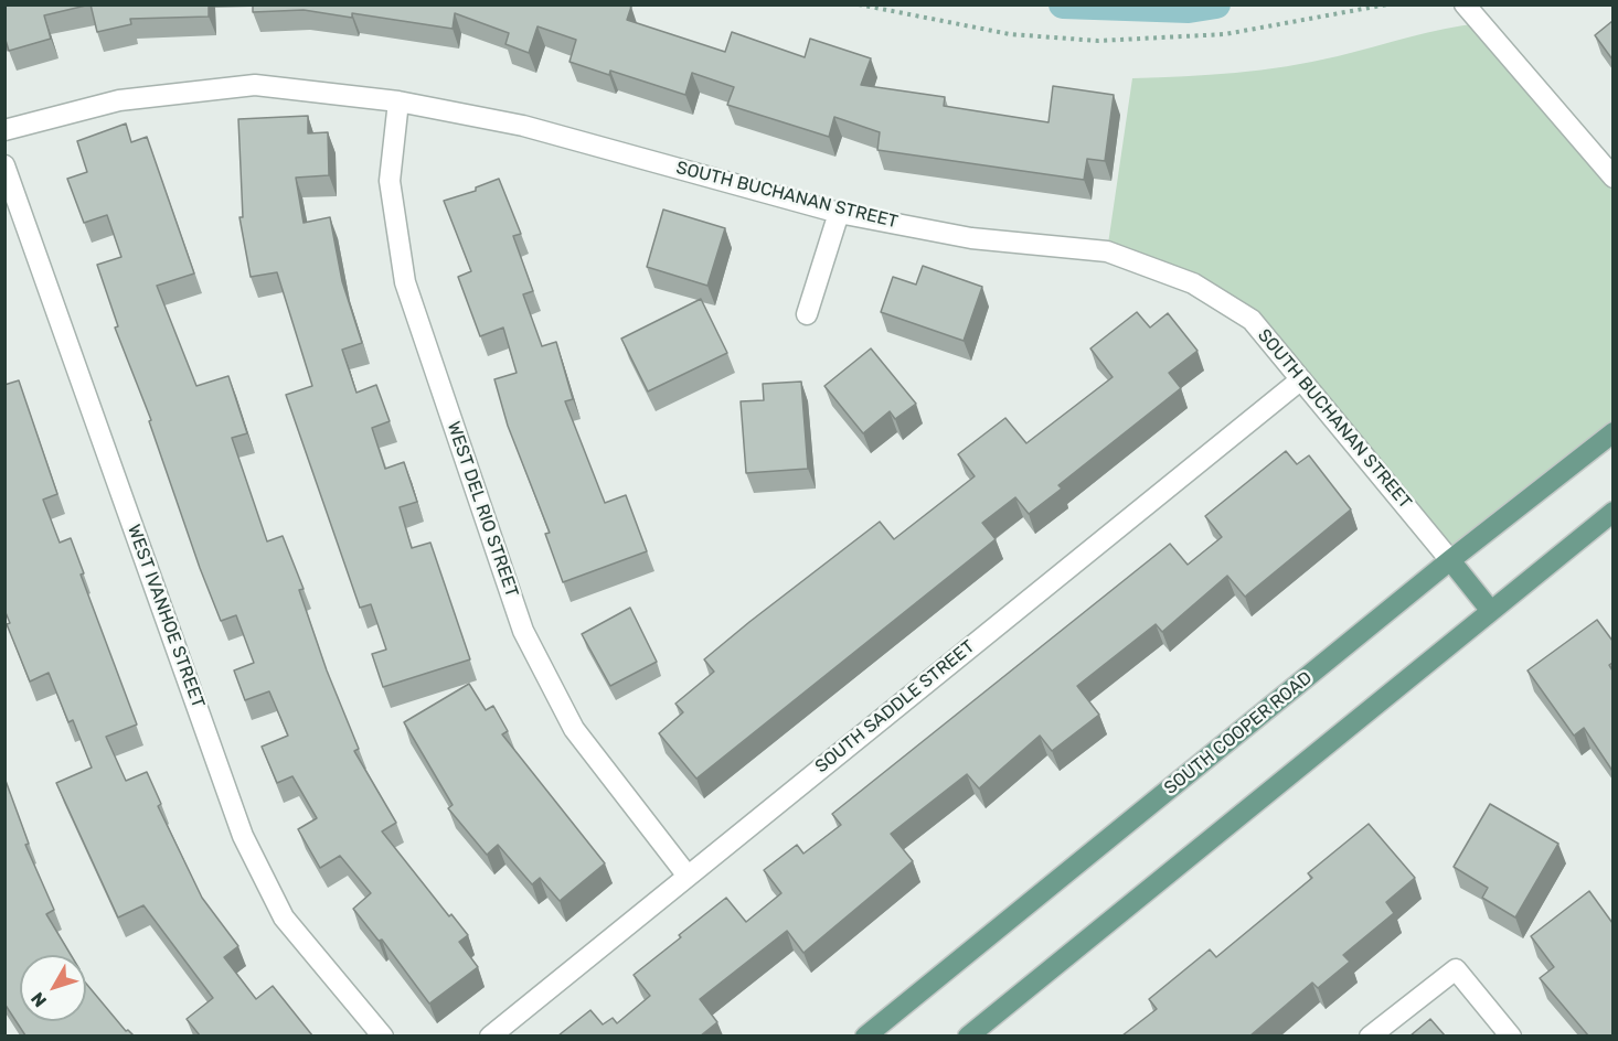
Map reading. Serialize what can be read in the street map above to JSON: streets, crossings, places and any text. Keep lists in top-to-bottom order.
{
  "streets": {
    "main road": ["SOUTH COOPER ROAD"],
    "street": [
      "SOUTH BUCHANAN STREET",
      "WEST DEL RIO STREET",
      "WEST IVANHOE STREET",
      "SOUTH SADDLE STREET"
    ]
  },
  "crossings": [
    ["SOUTH BUCHANAN STREET", "WEST DEL RIO STREET"],
    ["SOUTH BUCHANAN STREET", "SOUTH SADDLE STREET"],
    ["SOUTH BUCHANAN STREET", "SOUTH COOPER ROAD"],
    ["WEST DEL RIO STREET", "SOUTH SADDLE STREET"]
  ],
  "north": "bottom left"
}
